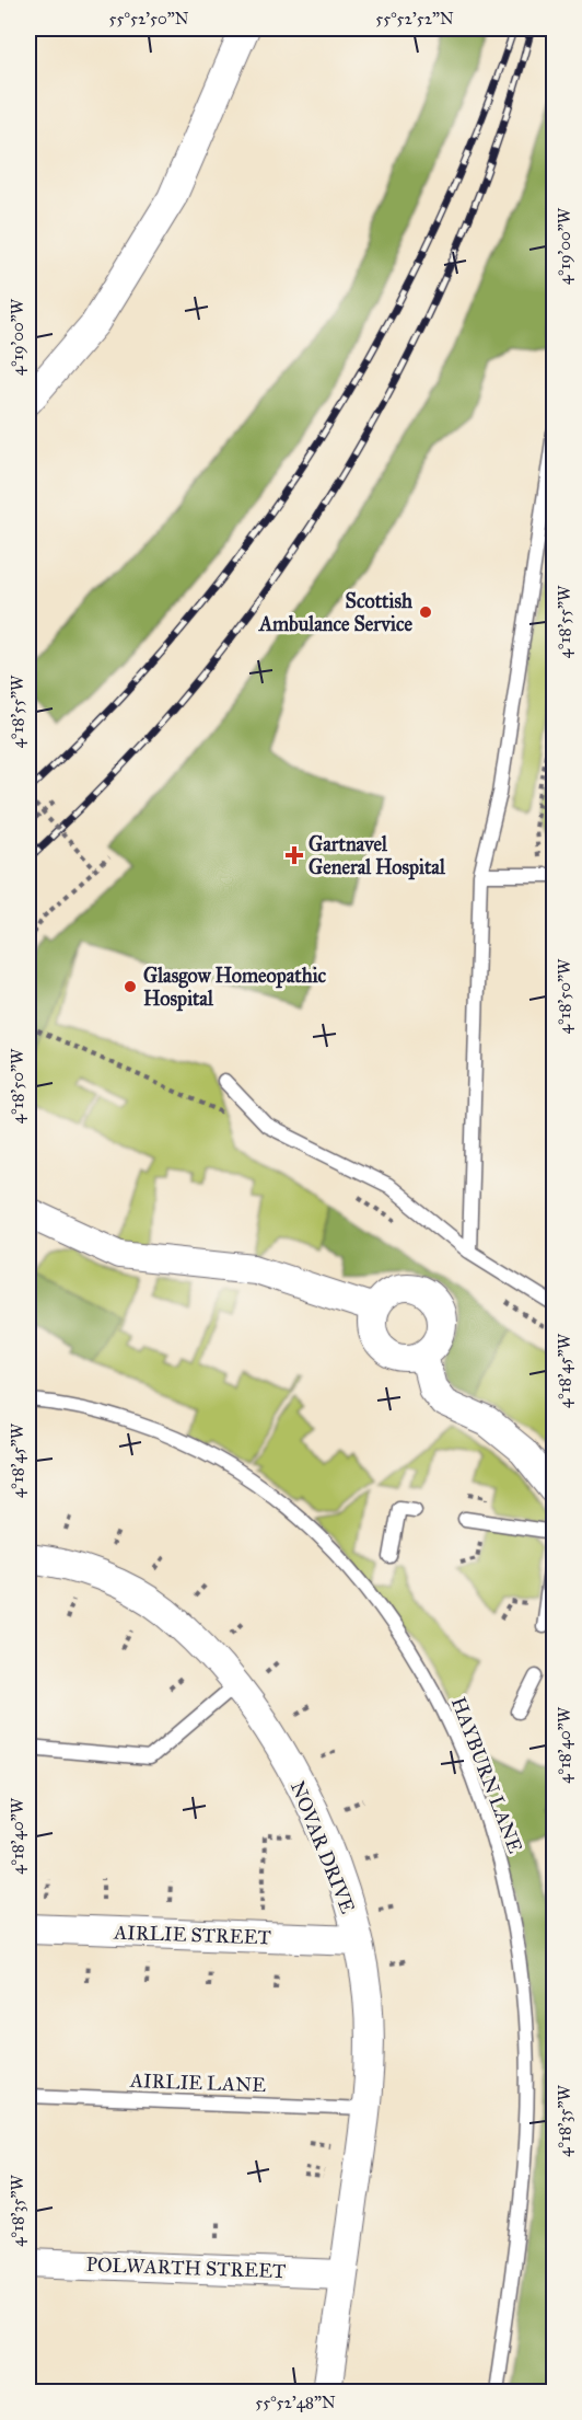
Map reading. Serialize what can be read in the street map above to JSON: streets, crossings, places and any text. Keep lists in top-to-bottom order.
{
  "streets": {
    "street": ["NOVAR DRIVE", "AIRLIE STREET", "POLWARTH STREET"],
    "lane": ["HAYBURN LANE", "AIRLIE LANE"]
  },
  "crossings": [
    ["NOVAR DRIVE", "AIRLIE STREET"],
    ["NOVAR DRIVE", "AIRLIE LANE"],
    ["NOVAR DRIVE", "POLWARTH STREET"]
  ],
  "places": {
    "other": ["Scottish Ambulance Service", "Glasgow Homeopathic Hospital"],
    "health": ["Gartnavel General Hospital"]
  },
  "coordinates": [
    "55°52'50\"N",
    "55°52'52\"N",
    "4°19'00\"W",
    "4°18'55\"W",
    "4°18'50\"W",
    "4°18'45\"W",
    "4°18'40\"W",
    "4°18'35\"W",
    "55°52'48\"N"
  ]
}
